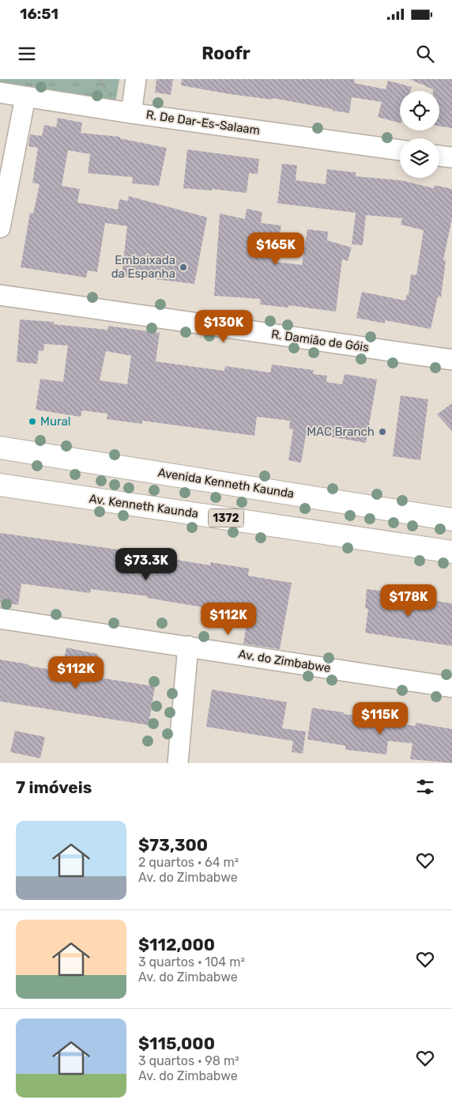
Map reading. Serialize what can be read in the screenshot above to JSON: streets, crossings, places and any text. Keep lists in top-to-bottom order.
{
  "streets": {
    "main road": ["Avenida Kenneth Kaunda", "Av. Kenneth Kaunda", "1372"],
    "street": ["R. De Dar-Es-Salaam", "R. Damião de Góis", "Av. do Zimbabwe"]
  },
  "places": ["Embaixada da Espanha", "Mural", "MAC Branch"],
  "page": {
    "status": "16:51",
    "header": "Roofr",
    "price": [
      "$165K",
      "$130K",
      "$73.3K",
      "$178K",
      "$112K",
      "$112K",
      "$115K"
    ],
    "heading": "7 imóveis",
    "list": [
      {
        "name": "$73,300",
        "note": "2 quartos · 64 m² · Av. do Zimbabwe"
      },
      {
        "name": "$112,000",
        "note": "3 quartos · 104 m² · Av. do Zimbabwe"
      },
      {
        "name": "$115,000",
        "note": "3 quartos · 98 m² · Av. do Zimbabwe"
      }
    ]
  }
}
